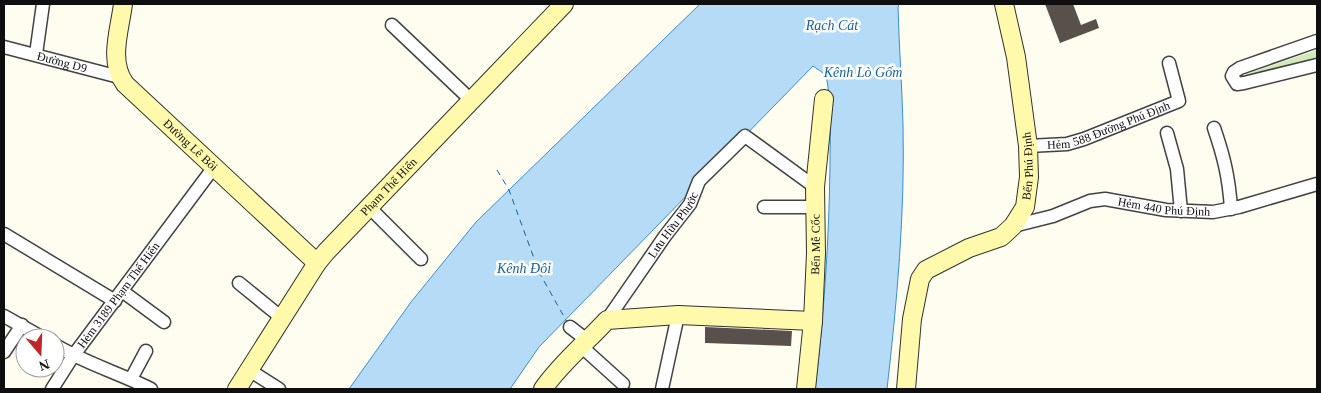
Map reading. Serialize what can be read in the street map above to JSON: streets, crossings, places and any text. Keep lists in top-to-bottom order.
{
  "streets": {
    "street": [
      "Đường D9",
      "Hẻm 588 Đường Phú Định",
      "Đường Lê Bôi",
      "Bến Phú Định",
      "Phạm Thế Hiển",
      "Hẻm 440 Phú Định",
      "Lưu Hữu Phước",
      "Bến Mễ Cốc",
      "Hẻm 3189 Phạm Thế Hiển"
    ]
  },
  "crossings": [
    ["Đường D9", "Đường Lê Bôi"],
    ["Hẻm 588 Đường Phú Định", "Bến Phú Định"],
    ["Đường Lê Bôi", "Phạm Thế Hiển"],
    ["Đường Lê Bôi", "Hẻm 3189 Phạm Thế Hiển"],
    ["Bến Phú Định", "Hẻm 440 Phú Định"],
    ["Lưu Hữu Phước", "Bến Mễ Cốc"]
  ],
  "water": ["Rạch Cát", "Kênh Lò Gốm", "Kênh Đôi"],
  "north": "bottom"
}
